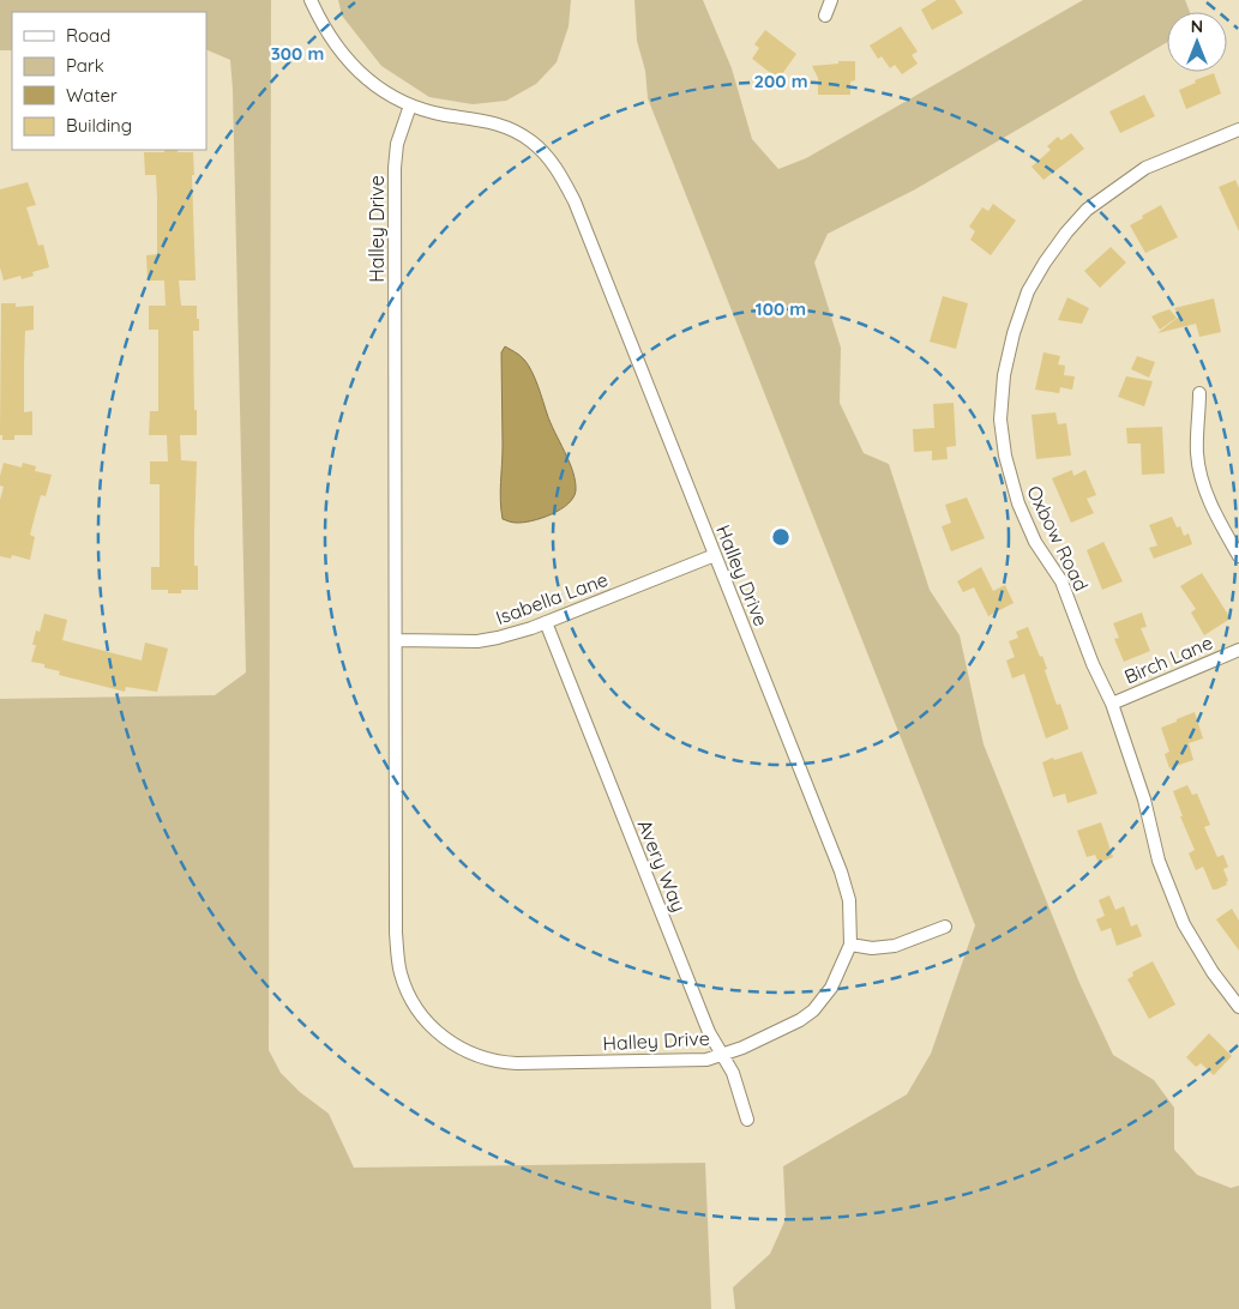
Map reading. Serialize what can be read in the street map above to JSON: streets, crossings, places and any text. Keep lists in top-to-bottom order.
{
  "streets": {
    "street": [
      "Halley Drive",
      "Oxbow Road",
      "Isabella Lane",
      "Birch Lane",
      "Avery Way"
    ]
  },
  "crossings": [
    ["Halley Drive", "Isabella Lane"],
    ["Halley Drive", "Avery Way"],
    ["Oxbow Road", "Birch Lane"],
    ["Isabella Lane", "Avery Way"]
  ],
  "legend": [
    "Road",
    "Park",
    "Water",
    "Building"
  ],
  "north": "top",
  "rings": ["300 m", "200 m", "100 m"]
}
